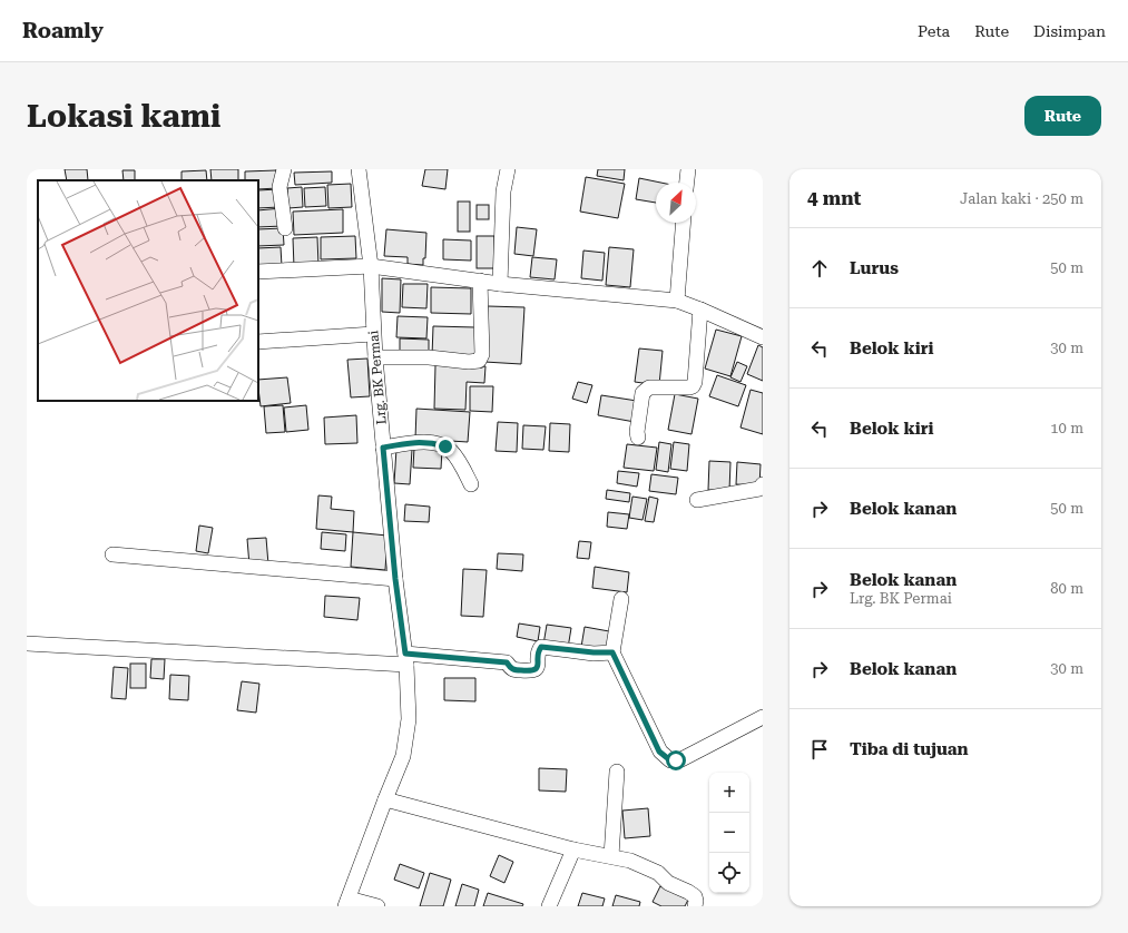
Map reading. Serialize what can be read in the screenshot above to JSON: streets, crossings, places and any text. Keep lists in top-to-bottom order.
{
  "streets": {
    "street": ["Lrg. BK Permai"]
  },
  "north": "top right",
  "page": {
    "header": "Roamly",
    "nav": ["Peta", "Rute", "Disimpan"],
    "buttons": "Rute",
    "title": "Lokasi kami",
    "heading": ["4 mnt", "Jalan kaki · 250 m"],
    "list": [
      ["Lurus", "50 m"],
      ["Belok kiri", "30 m"],
      ["Belok kiri", "10 m"],
      ["Belok kanan", "50 m"],
      ["Belok kanan", "Lrg. BK Permai", "80 m"],
      ["Belok kanan", "30 m"],
      "Tiba di tujuan"
    ],
    "map_buttons": ["+", "−"]
  }
}
